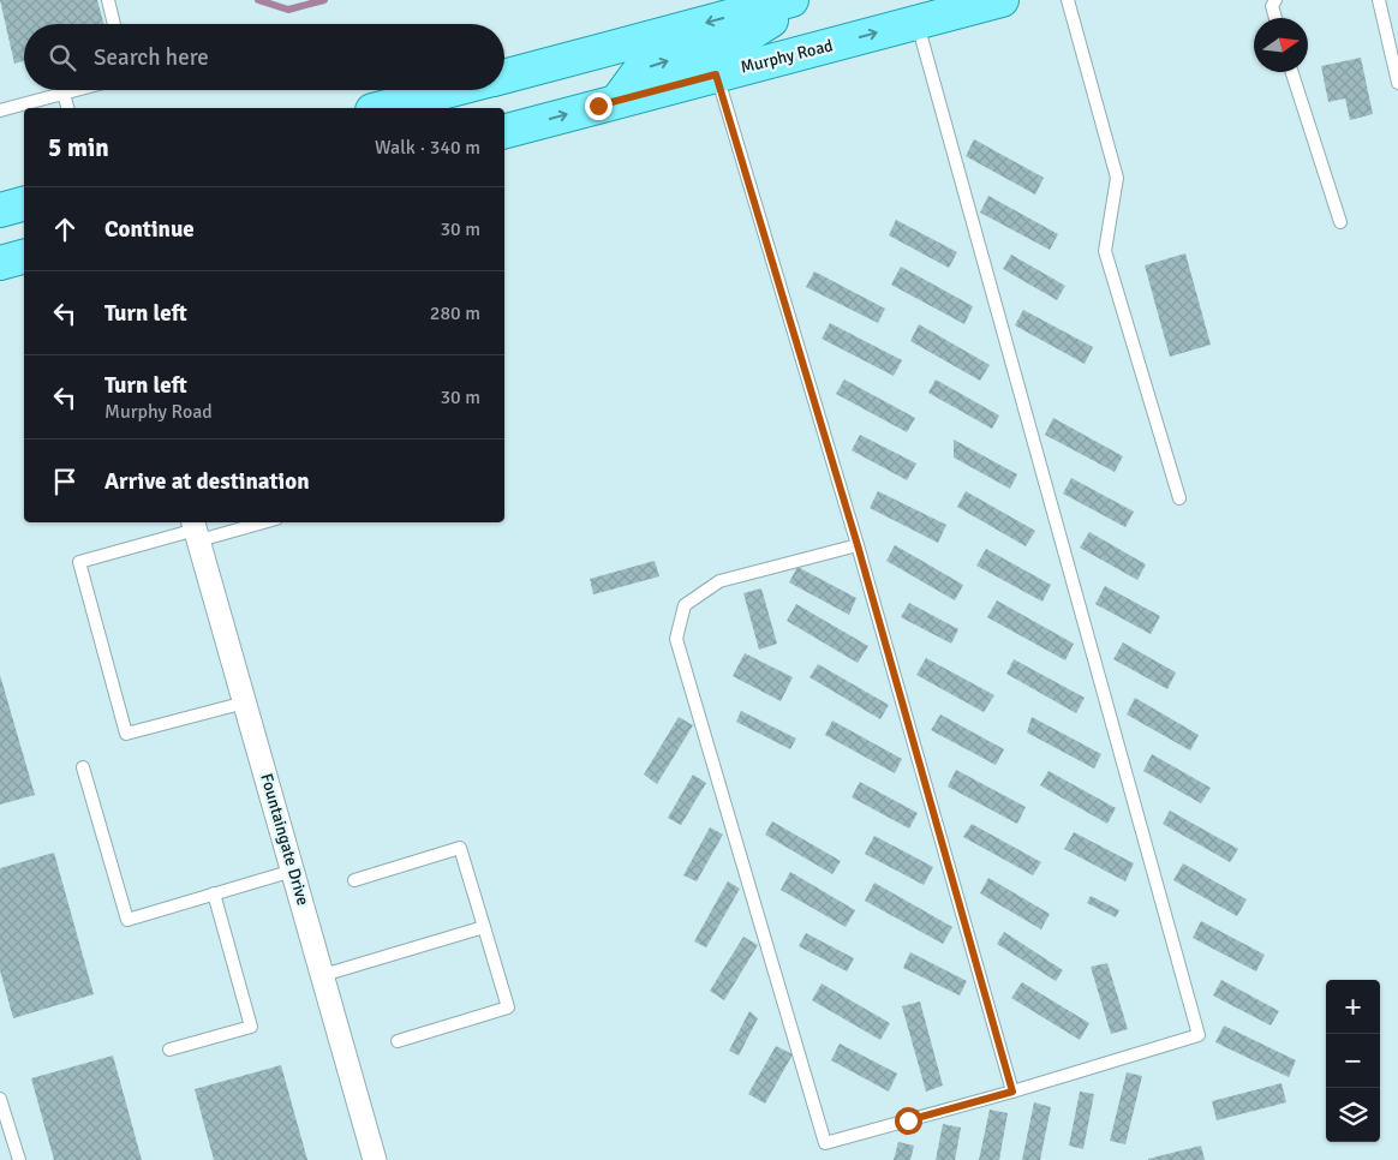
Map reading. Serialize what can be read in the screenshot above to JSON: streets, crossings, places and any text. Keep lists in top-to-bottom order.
{
  "streets": {
    "main road": ["Murphy Road"],
    "street": ["Fountaingate Drive"]
  },
  "north": "right",
  "page": {
    "search": "Search here",
    "heading": ["5 min", "Walk · 340 m"],
    "list": [
      ["Continue", "30 m"],
      ["Turn left", "280 m"],
      ["Turn left", "Murphy Road", "30 m"],
      "Arrive at destination"
    ],
    "map_buttons": ["+", "−"]
  }
}
